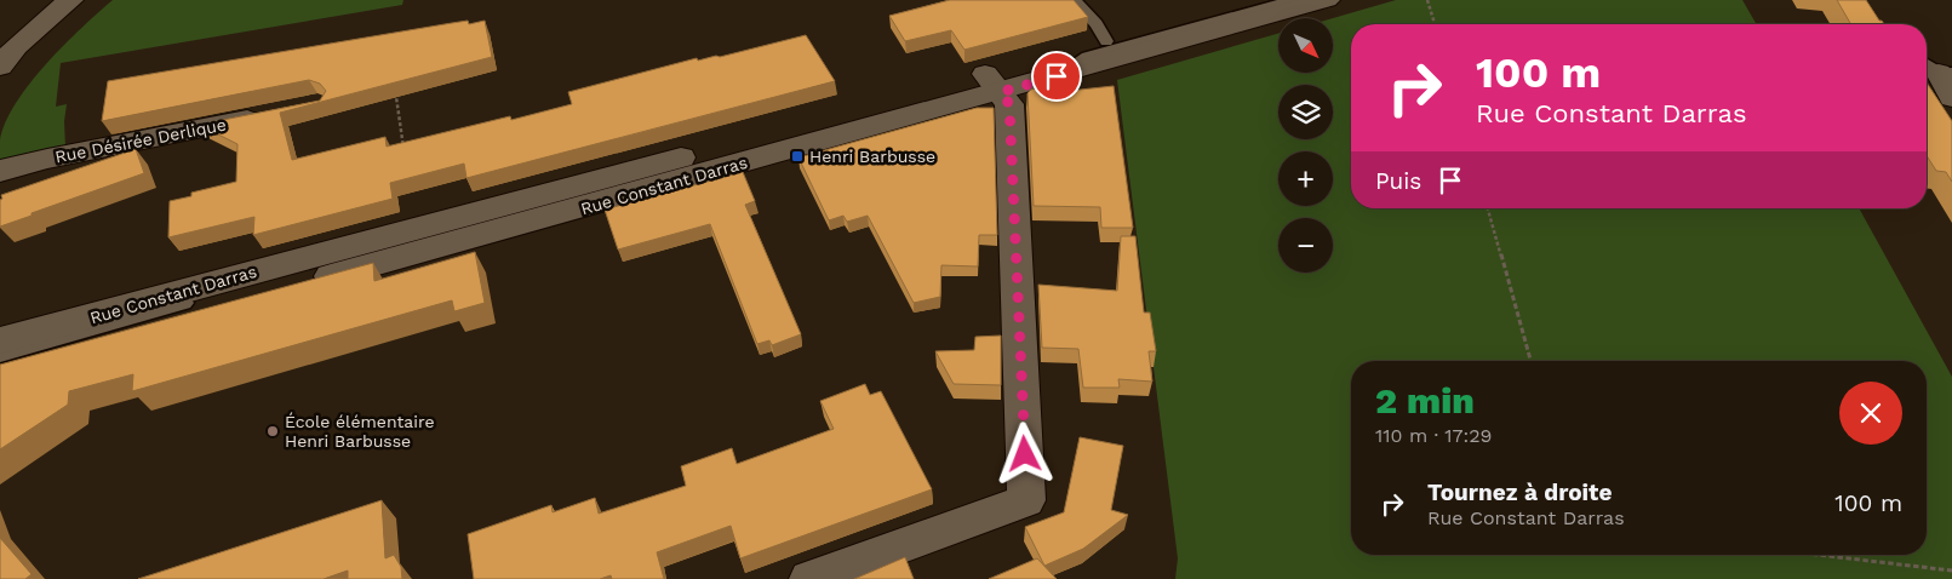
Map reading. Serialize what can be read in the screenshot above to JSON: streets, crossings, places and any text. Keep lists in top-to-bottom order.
{
  "streets": {
    "main road": ["Rue Désirée Derlique", "Rue Constant Darras"]
  },
  "places": {
    "transit": ["Henri Barbusse"],
    "other": ["École élémentaire Henri Barbusse"]
  },
  "north": "bottom right",
  "page": {
    "map_buttons": ["+", "−"],
    "turn": ["100 m", "Rue Constant Darras"],
    "then": "Puis",
    "heading": ["2 min", "110 m · 17:29"],
    "list": [
      {
        "name": "Tournez à droite",
        "note": "Rue Constant Darras",
        "value": "100 m"
      }
    ]
  }
}
